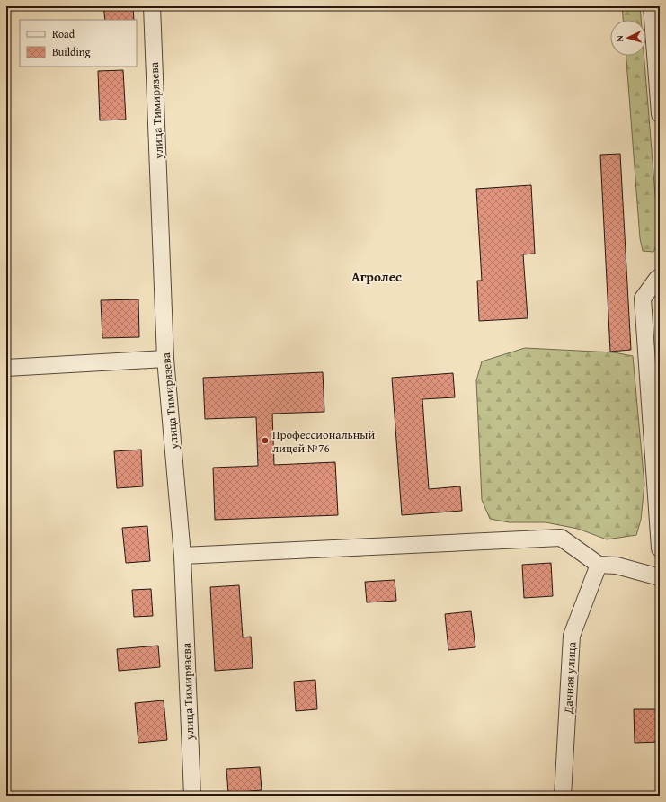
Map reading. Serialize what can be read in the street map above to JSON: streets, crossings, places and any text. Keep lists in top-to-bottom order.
{
  "streets": {
    "street": ["улица Тимирязева", "Дачная улица"]
  },
  "districts": ["Агролес"],
  "places": ["Профессиональный лицей №76"],
  "legend": ["Road", "Building"],
  "north": "left"
}
